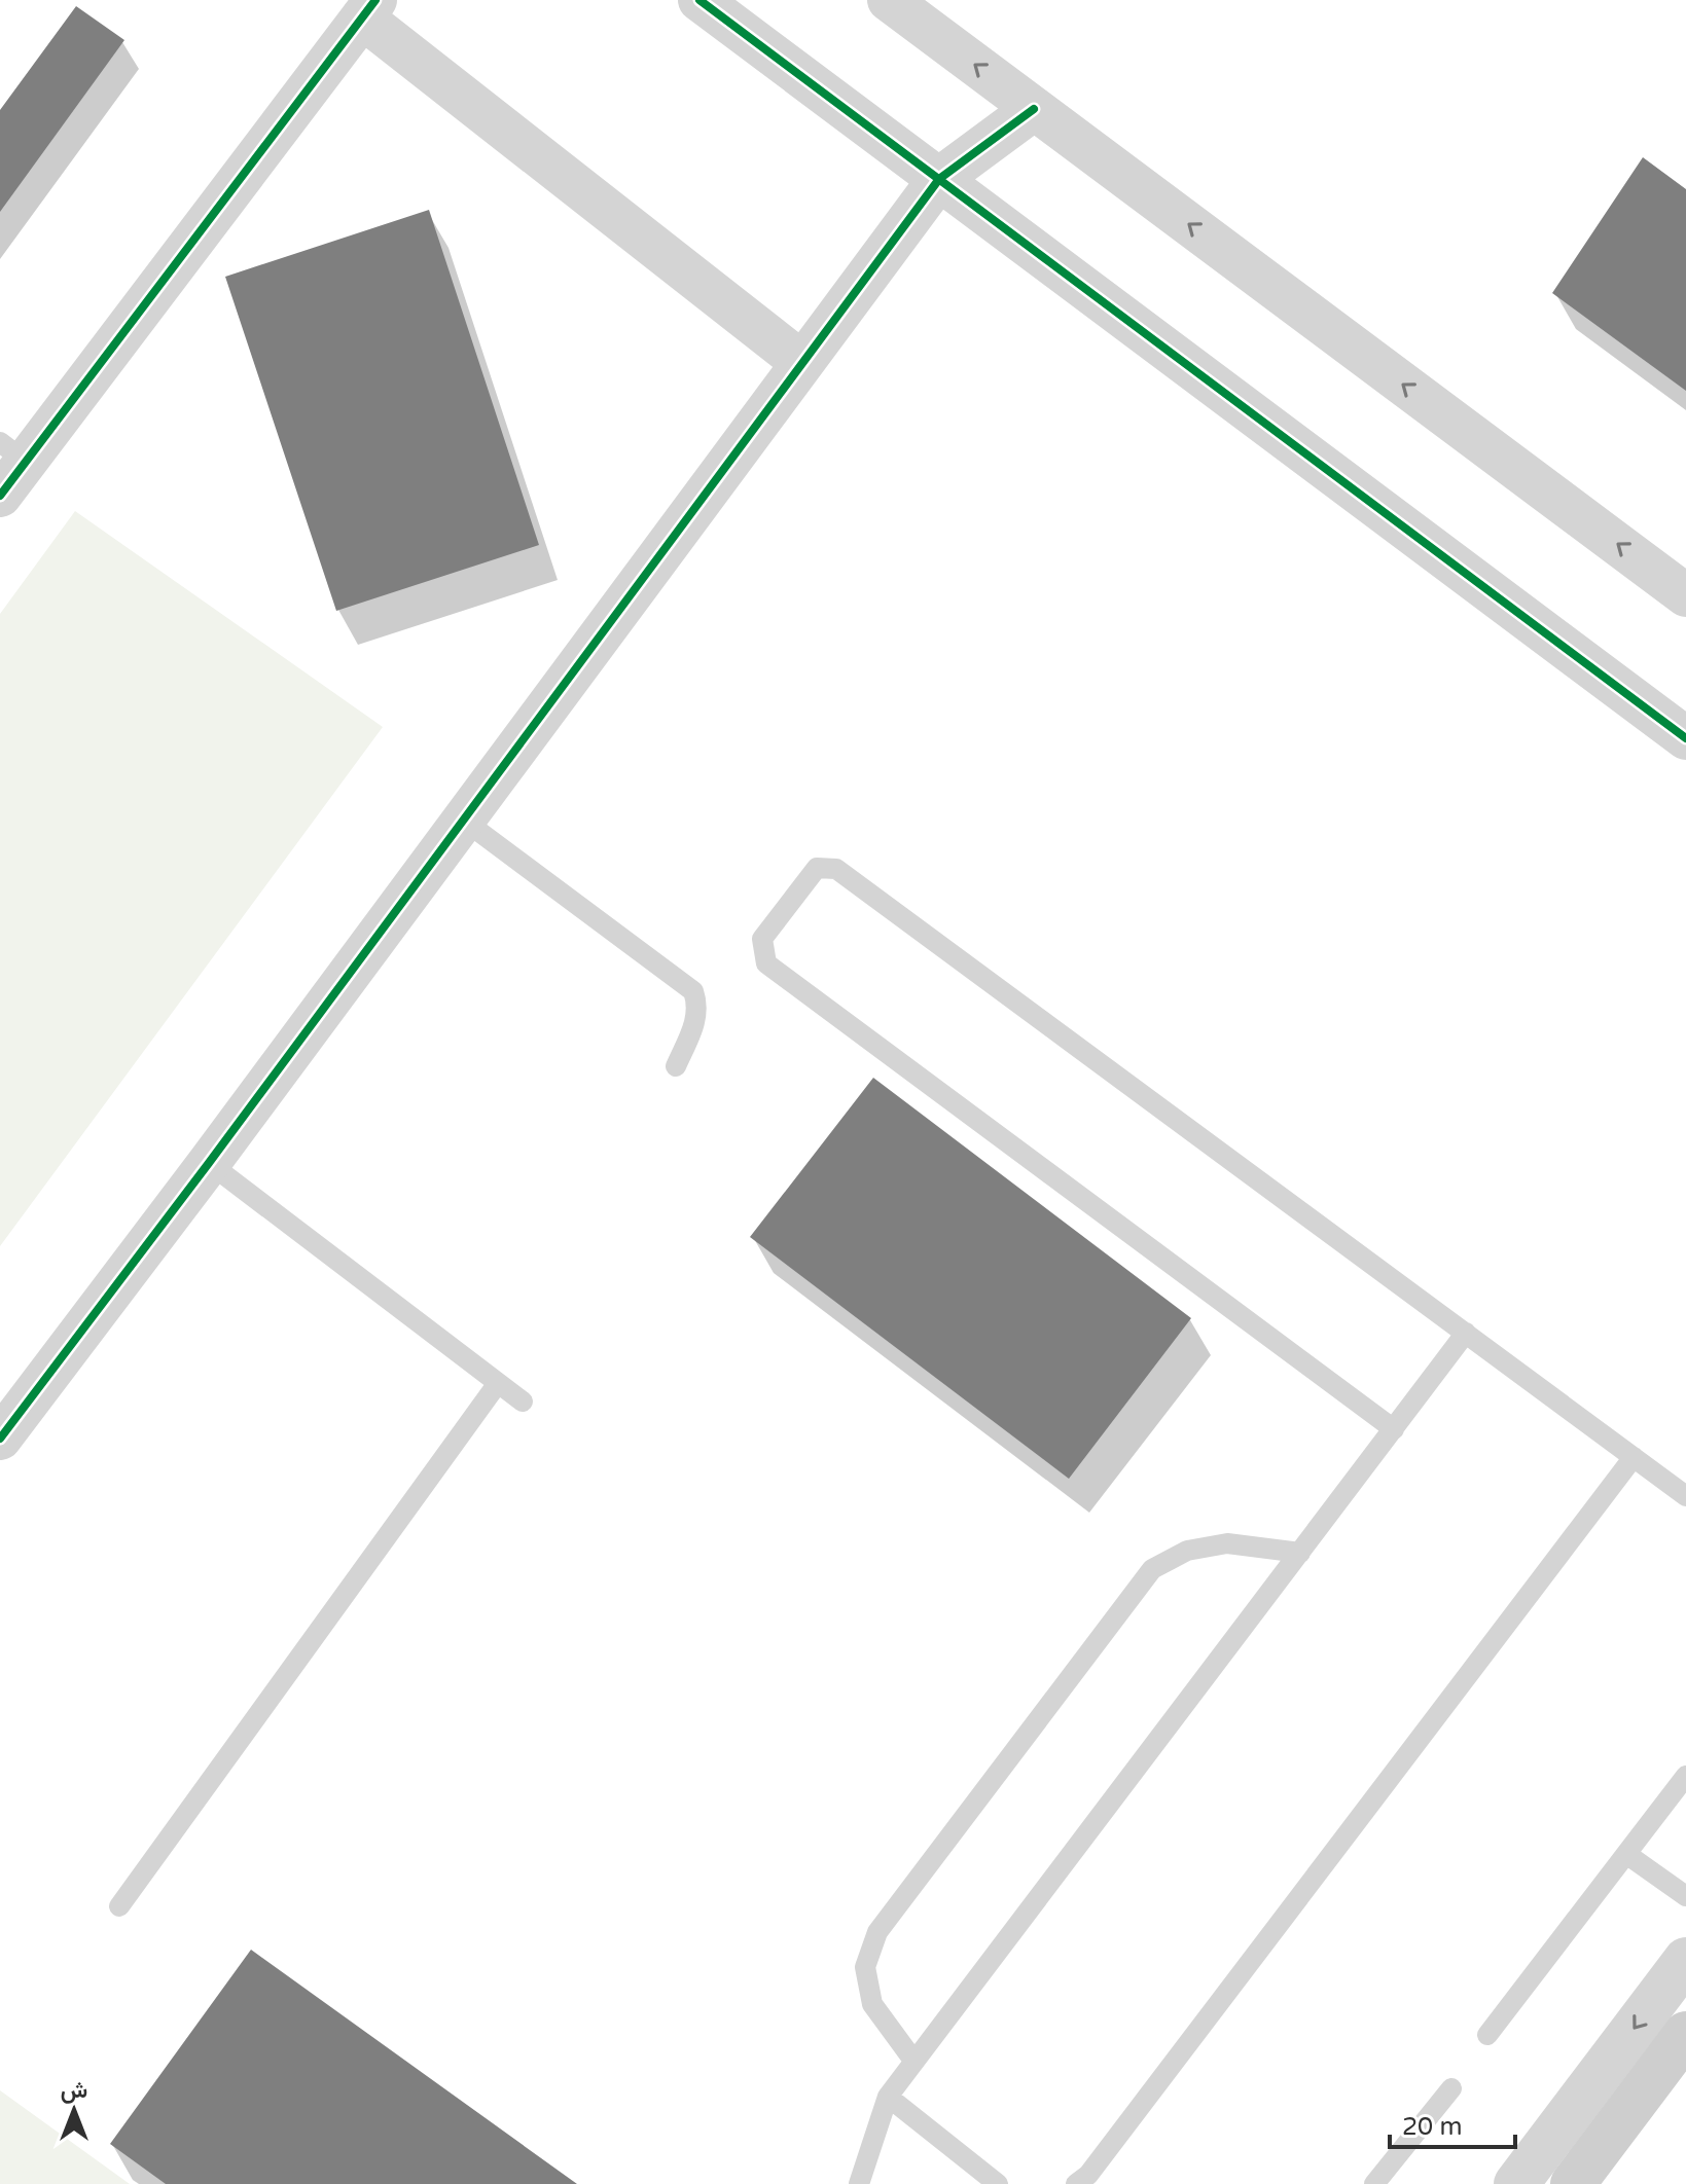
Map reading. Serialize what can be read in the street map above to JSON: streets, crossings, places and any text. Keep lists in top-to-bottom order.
{
  "scale_bar": "20 m",
  "north": "top"
}
